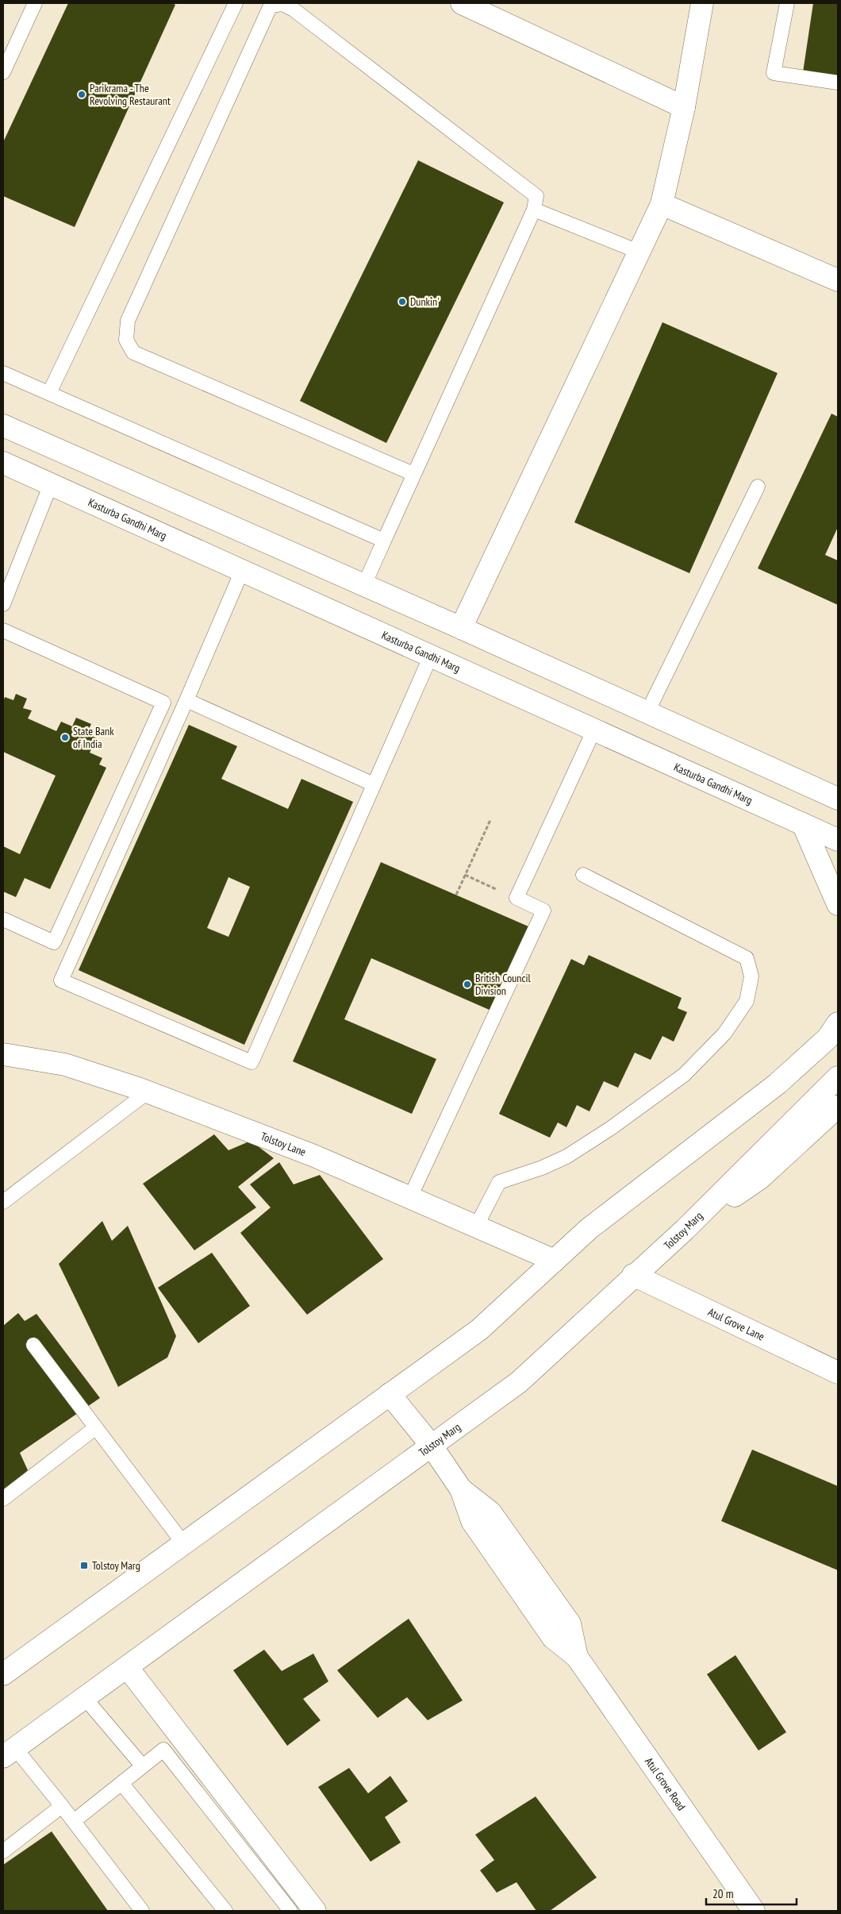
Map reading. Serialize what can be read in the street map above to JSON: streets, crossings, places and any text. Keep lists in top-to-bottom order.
{
  "streets": {
    "main road": [
      "Kasturba Gandhi Marg",
      "Tolstoy Lane",
      "Tolstoy Marg",
      "Atul Grove Lane",
      "Atul Grove Road"
    ]
  },
  "crossings": [
    ["Tolstoy Marg", "Atul Grove Lane"],
    ["Tolstoy Marg", "Atul Grove Road"]
  ],
  "places": {
    "other": [
      "Parikrama - The Revolving Restaurant",
      "Dunkin'",
      "State Bank of India",
      "British Council Division"
    ],
    "transit": ["Tolstoy Marg"]
  },
  "scale_bar": "20 m"
}
